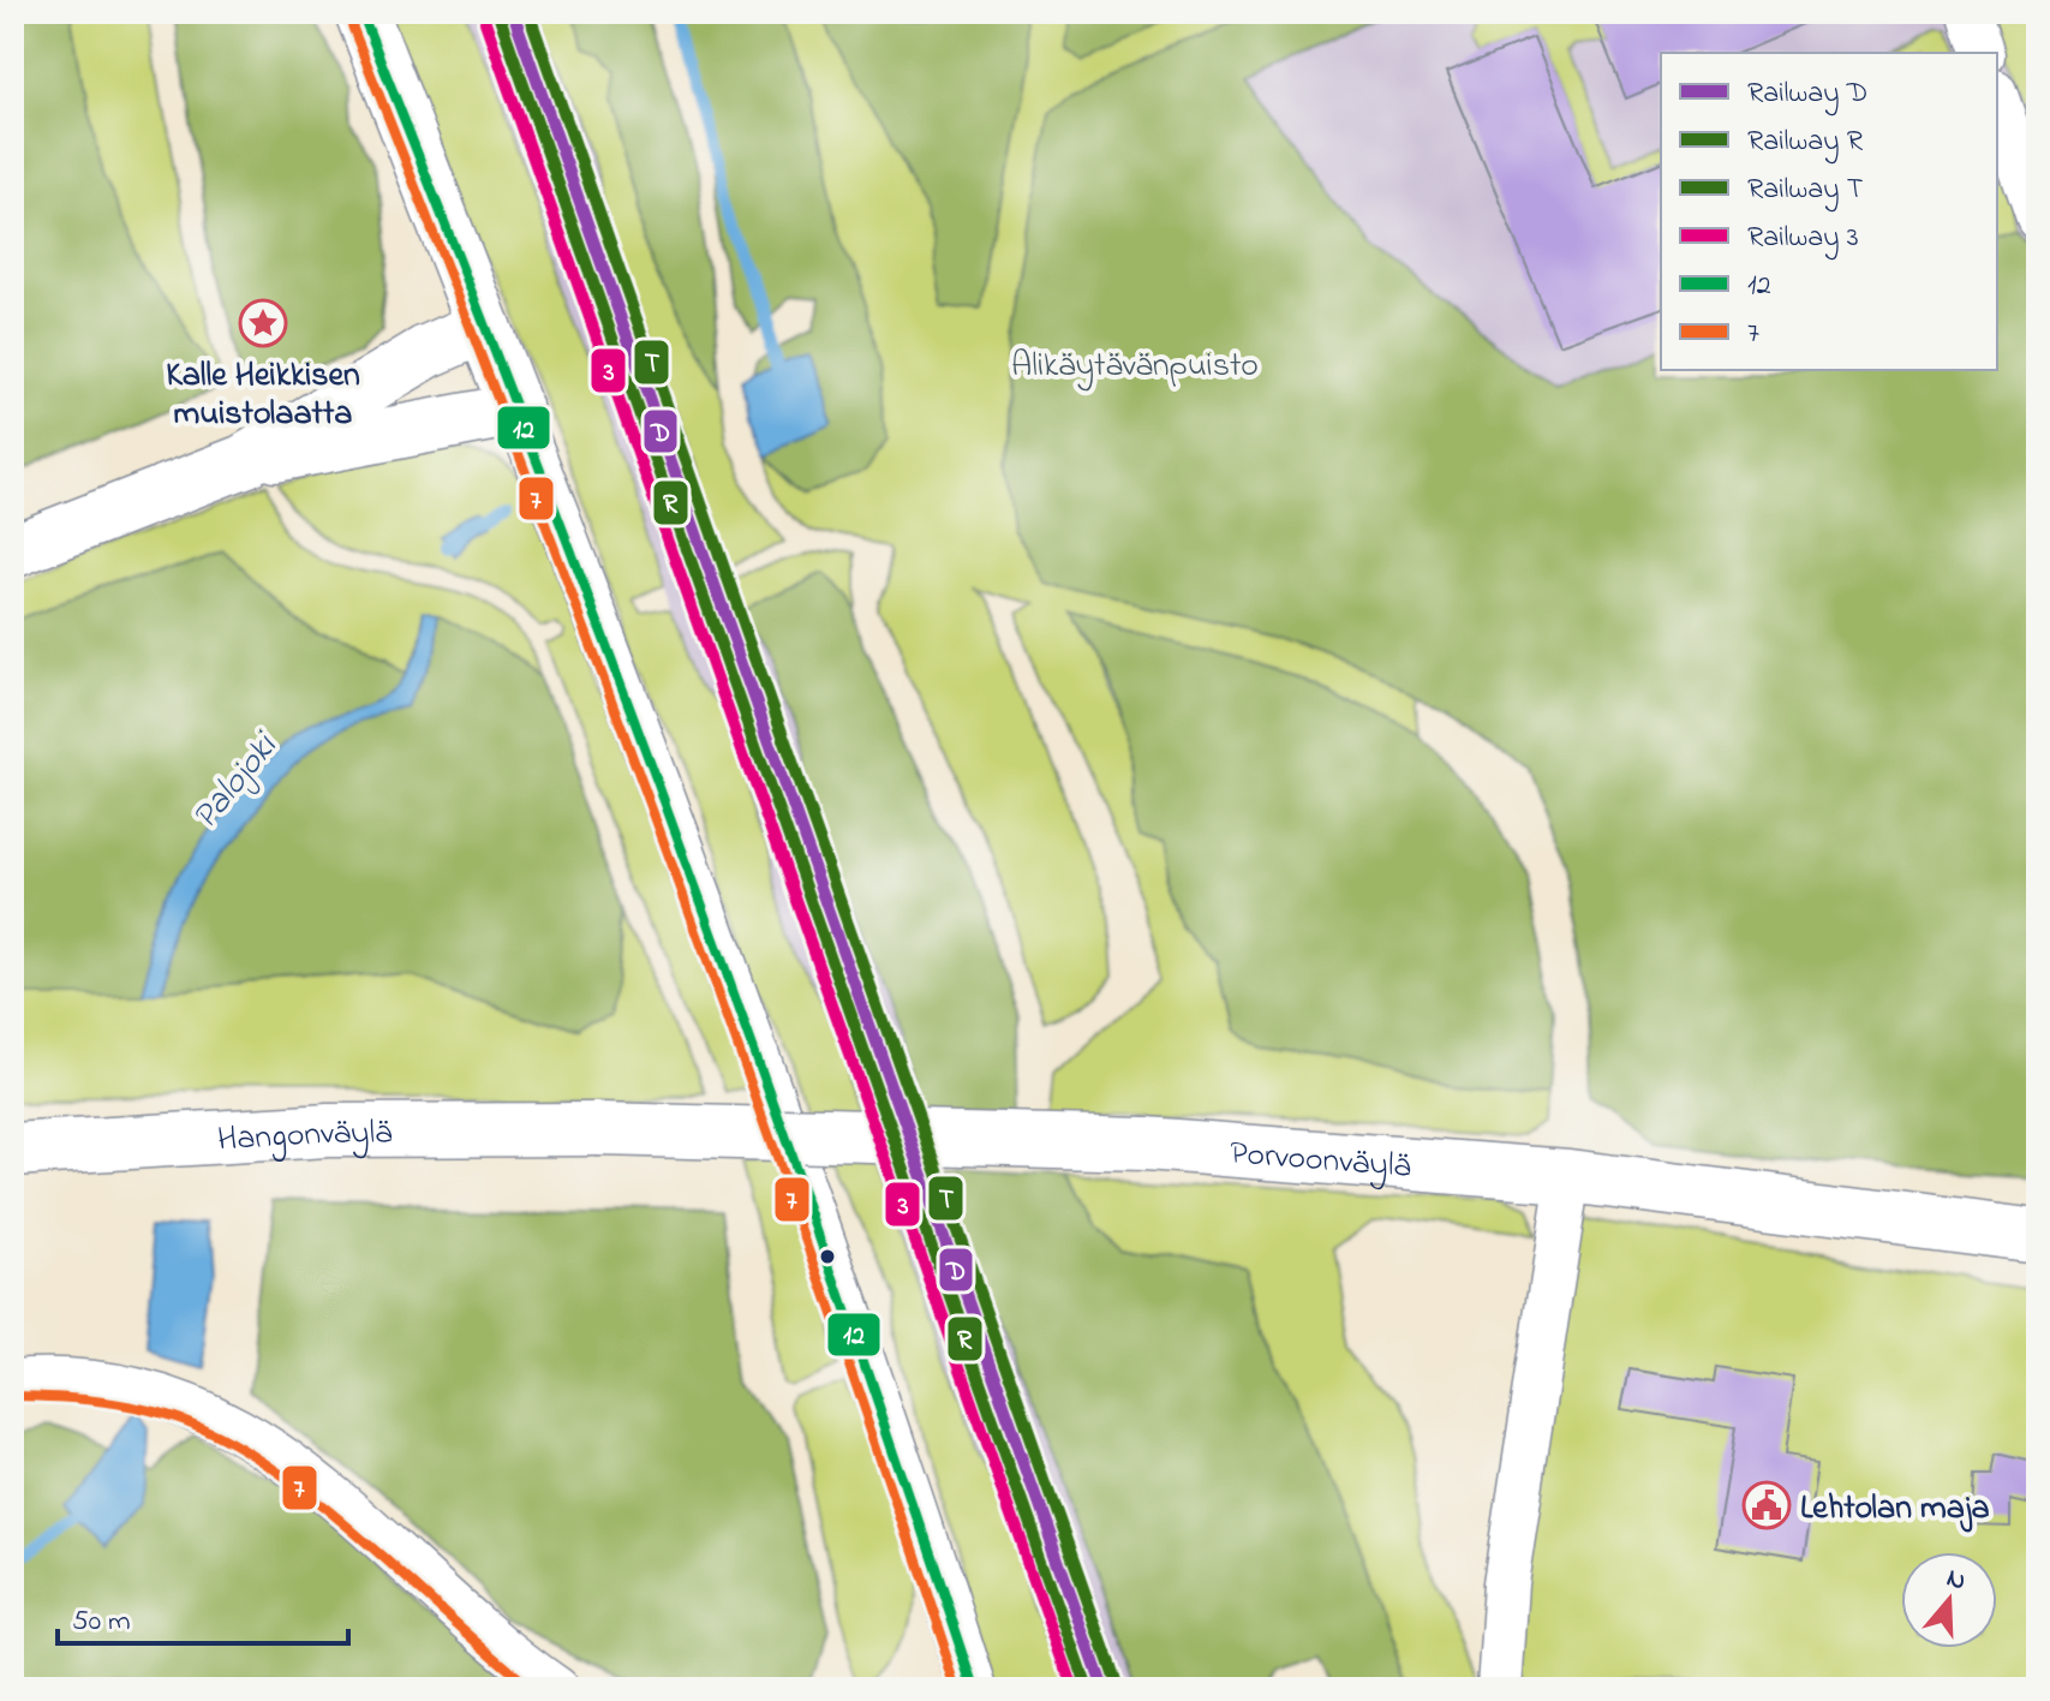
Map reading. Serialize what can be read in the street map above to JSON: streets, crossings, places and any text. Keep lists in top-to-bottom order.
{
  "streets": {
    "main road": ["Hangonväylä", "Porvoonväylä"]
  },
  "crossings": [
    ["Hangonväylä", "Porvoonväylä"]
  ],
  "water": ["Palojoki"],
  "parks": ["Alikäytävänpuisto"],
  "places": {
    "place": ["Kalle Heikkisen muistolaatta"],
    "public building": ["Lehtolan maja"]
  },
  "lines": [
    "rail line D",
    "rail line T",
    "transit line 12",
    "rail line R",
    "transit line 7",
    "rail line 3"
  ],
  "legend": [
    "Railway D",
    "Railway R",
    "Railway T",
    "Railway 3",
    "12",
    "7"
  ],
  "scale_bar": "50 m",
  "north": "top"
}
